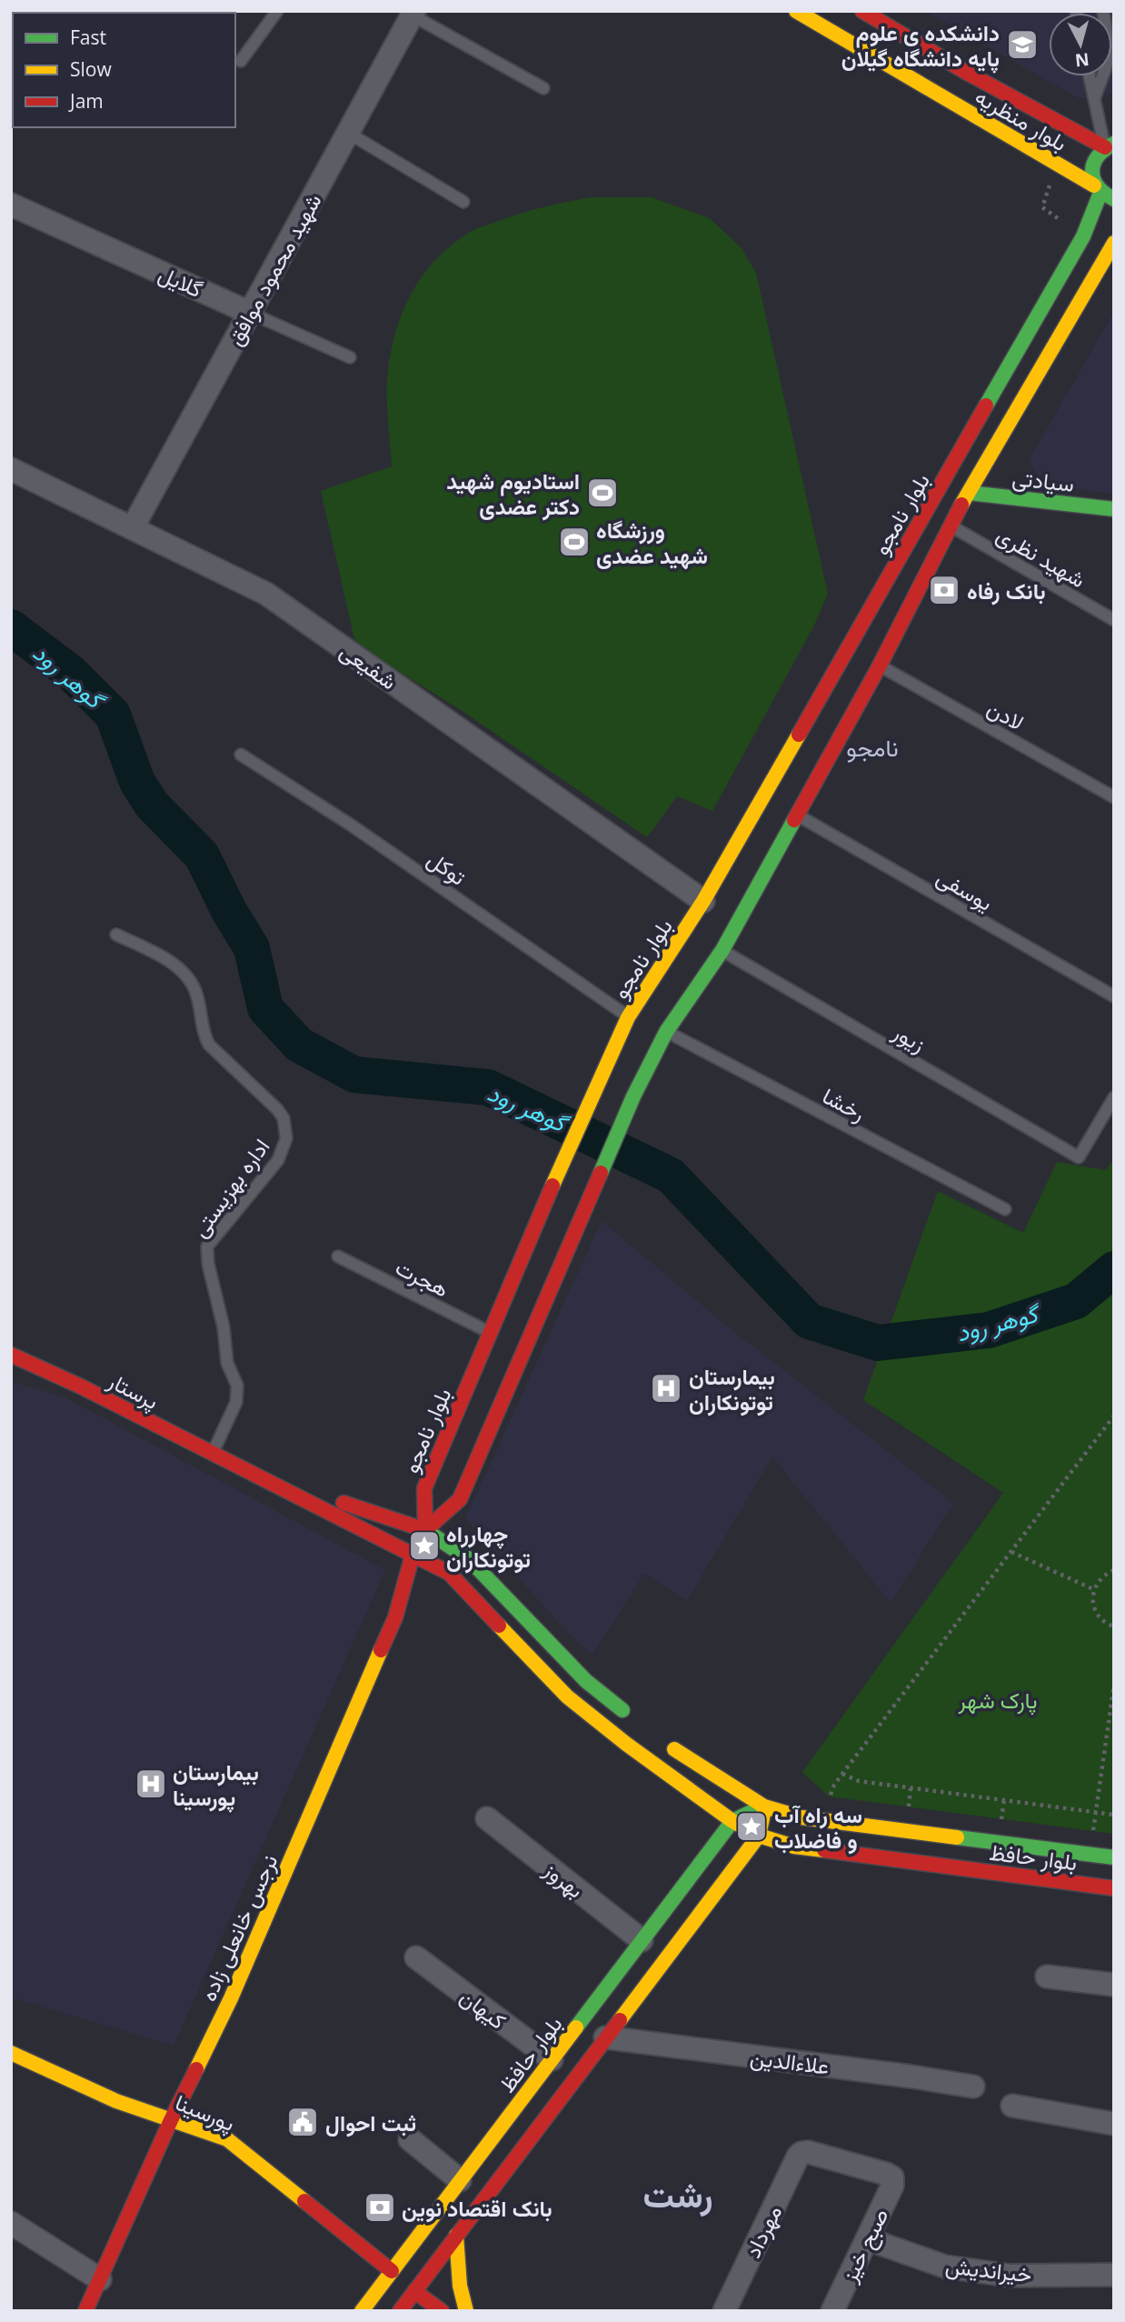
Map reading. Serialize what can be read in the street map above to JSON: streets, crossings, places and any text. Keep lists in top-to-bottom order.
{
  "streets": {
    "main road": [
      "بلوار منظریه",
      "سیادتی",
      "بلوار نامجو",
      "پرستار",
      "بلوار حافظ",
      "نرجس خانعلی زاده",
      "پورسینا"
    ],
    "street": [
      "شهید محمود موافق",
      "گلایل",
      "شفیعی",
      "بهروز",
      "کیهان",
      "علاءالدین",
      "مهرداد",
      "صبح خیز",
      "خیراندیش"
    ],
    "lane": [
      "شهید نظری",
      "لادن",
      "توکل",
      "یوسفی",
      "زیور",
      "رخشا",
      "اداره بهزیستی",
      "هجرت"
    ]
  },
  "crossings": [
    ["بلوار منظریه", "بلوار نامجو"],
    ["شهید محمود موافق", "گلایل"],
    ["شهید محمود موافق", "شفیعی"],
    ["بلوار نامجو", "شفیعی"],
    ["بلوار نامجو", "توکل"],
    ["بلوار نامجو", "هجرت"],
    ["بلوار نامجو", "پرستار"],
    ["بلوار نامجو", "نرجس خانعلی زاده"],
    ["اداره بهزیستی", "پرستار"],
    ["پرستار", "بلوار حافظ"],
    ["پرستار", "نرجس خانعلی زاده"],
    ["بلوار حافظ", "بهروز"],
    ["بلوار حافظ", "نرجس خانعلی زاده"],
    ["بلوار حافظ", "کیهان"],
    ["بلوار حافظ", "علاءالدین"],
    ["بلوار حافظ", "پورسینا"],
    ["نرجس خانعلی زاده", "پورسینا"],
    ["مهرداد", "صبح خیز"],
    ["صبح خیز", "خیراندیش"]
  ],
  "districts": ["نامجو", "رشت"],
  "water": ["گوهر رود"],
  "parks": ["پارک شهر"],
  "places": {
    "school or university": ["دانشکده ی علوم پایه دانشگاه گیلان"],
    "sports": ["استادیوم شهید دکتر عضدی", "ورزشگاه شهید عضدی"],
    "bank": ["بانک رفاه", "بانک اقتصاد نوین"],
    "hospital": ["بیمارستان توتونکاران", "بیمارستان پورسینا"],
    "place": ["چهارراه توتونکاران", "سه راه آب و فاضلاب"],
    "public building": ["ثبت احوال"]
  },
  "legend": ["Fast", "Slow", "Jam"],
  "north": "bottom"
}
